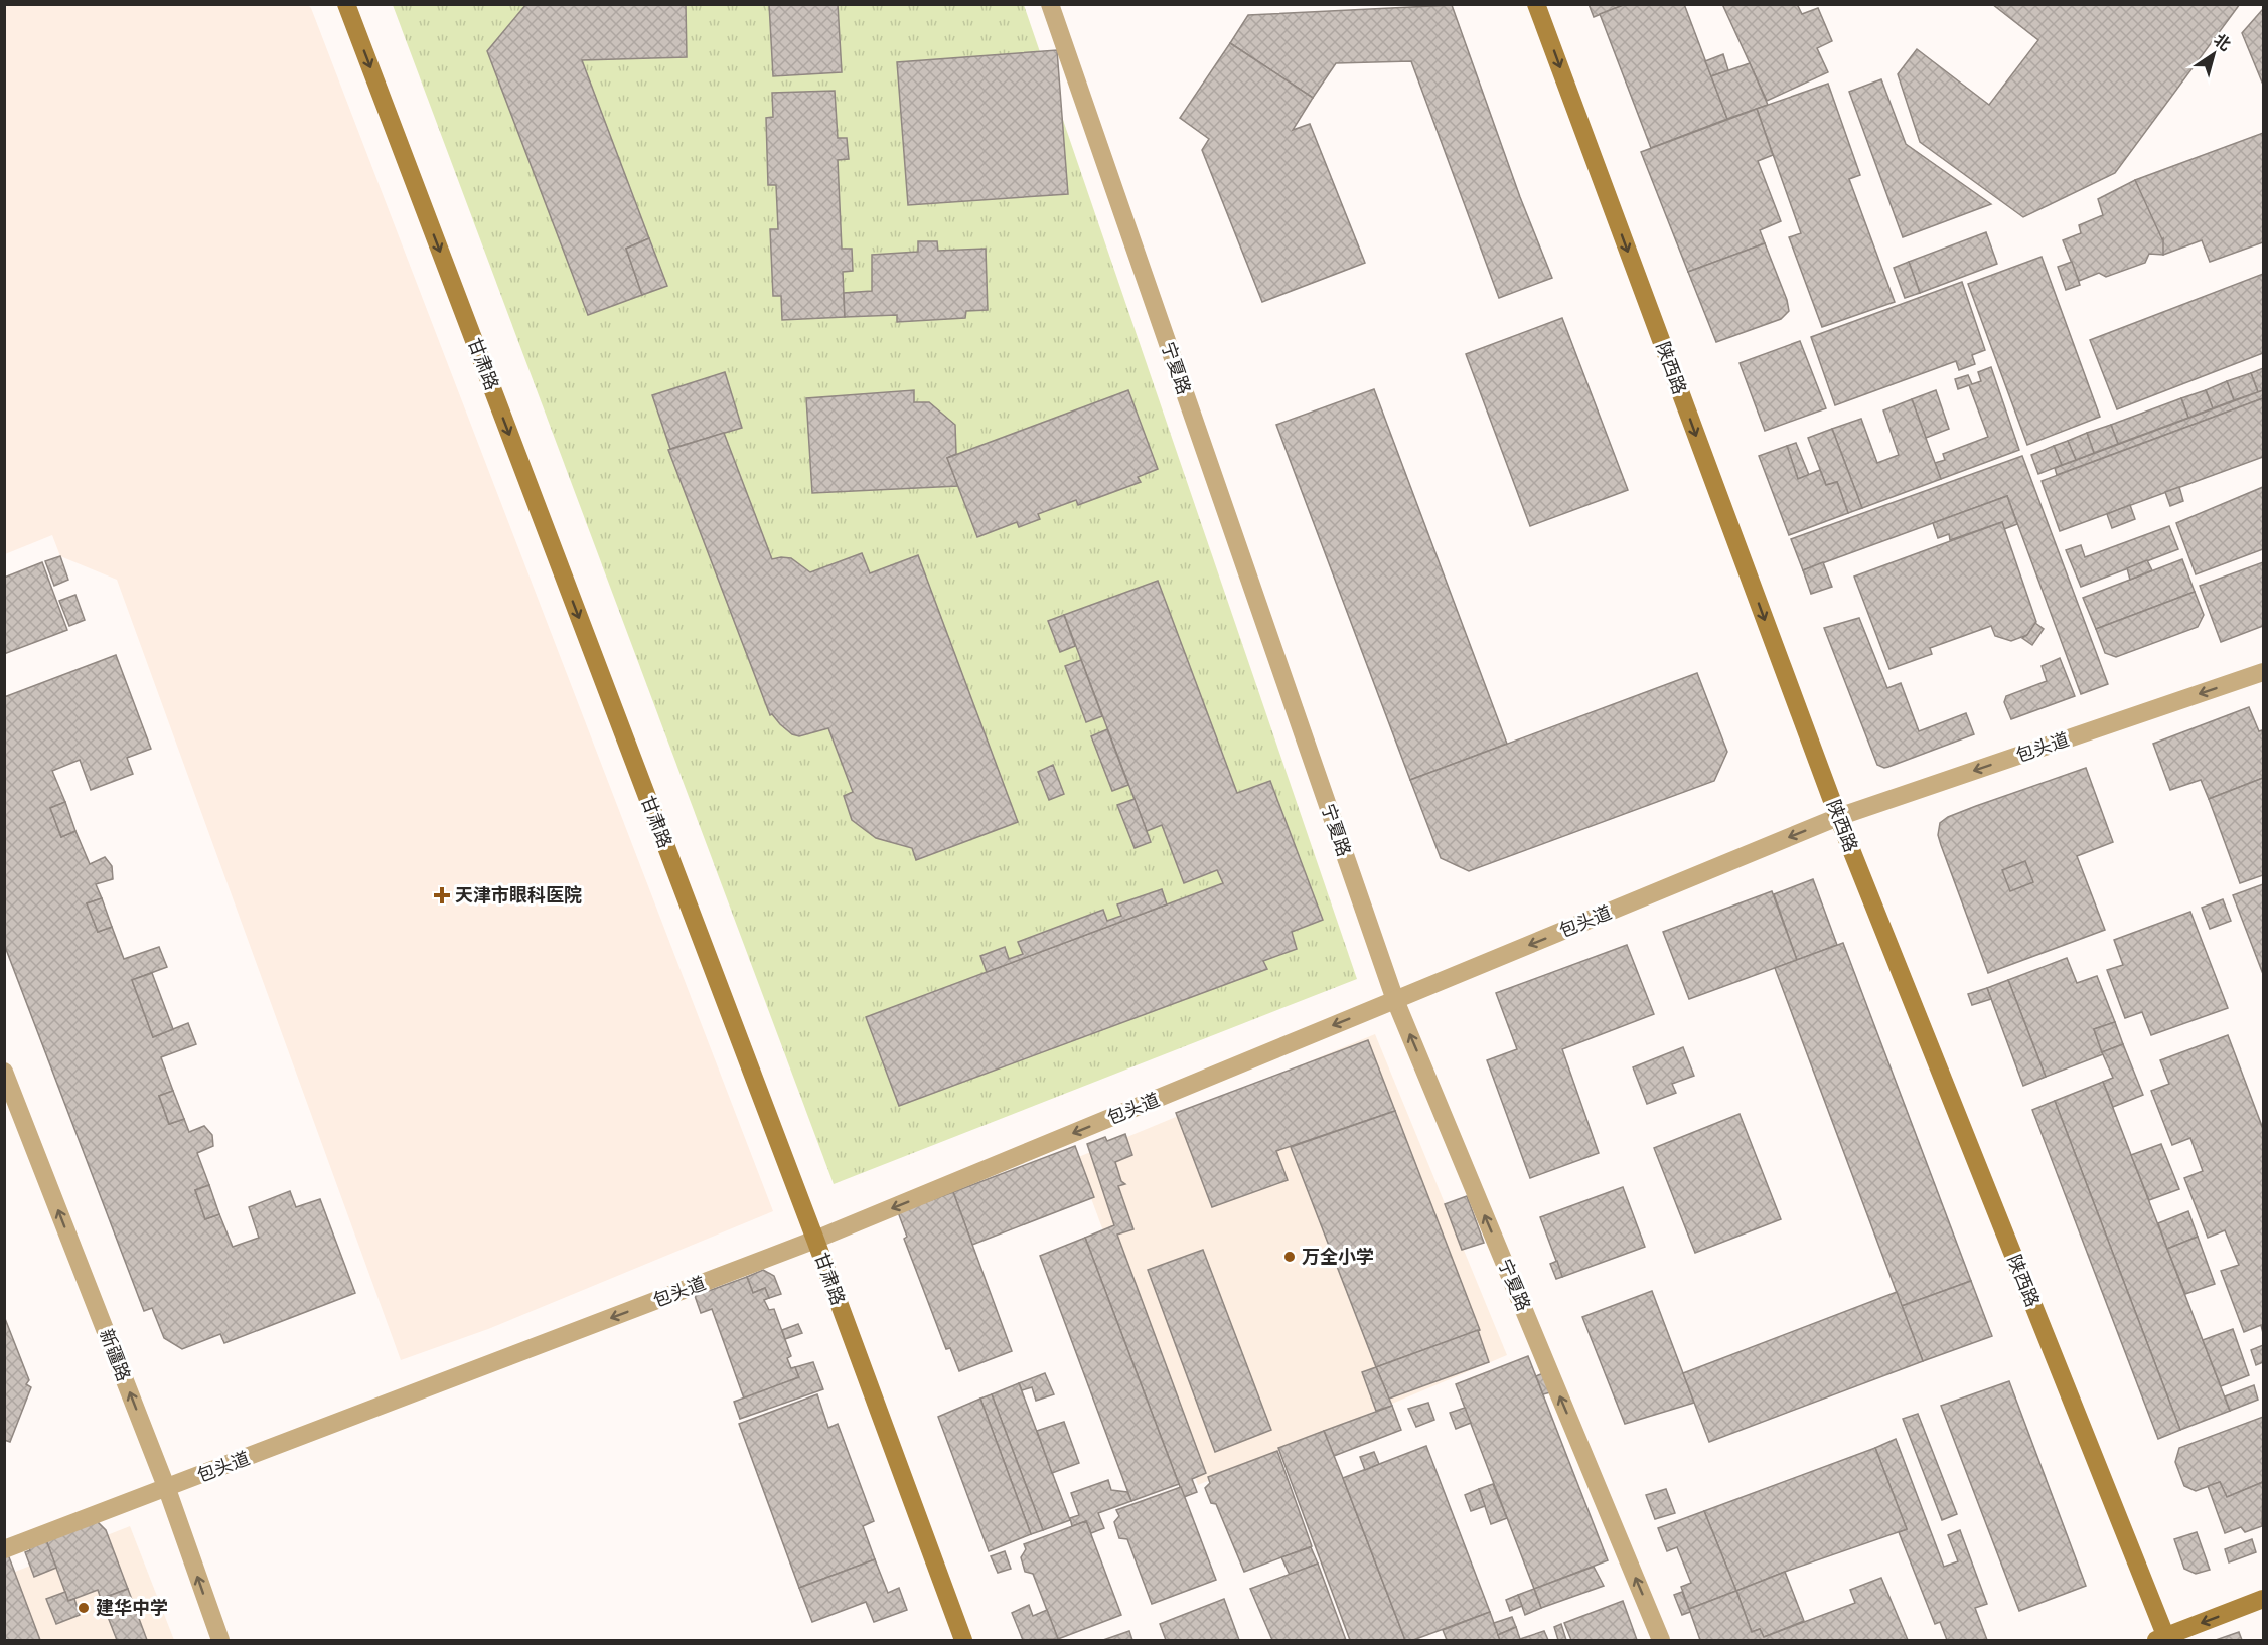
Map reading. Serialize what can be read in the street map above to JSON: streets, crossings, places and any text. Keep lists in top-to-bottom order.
{
  "streets": {
    "street": [
      "甘肃路",
      "宁夏路",
      "陕西路",
      "包头道",
      "新疆路"
    ]
  },
  "crossings": [
    ["甘肃路", "包头道"],
    ["宁夏路", "包头道"],
    ["陕西路", "包头道"],
    ["包头道", "新疆路"]
  ],
  "one_way": [
    "甘肃路",
    "宁夏路",
    "陕西路",
    "包头道",
    "新疆路"
  ],
  "places": {
    "health": ["天津市眼科医院"],
    "other": ["万全小学", "建华中学"]
  },
  "north": "top right"
}
